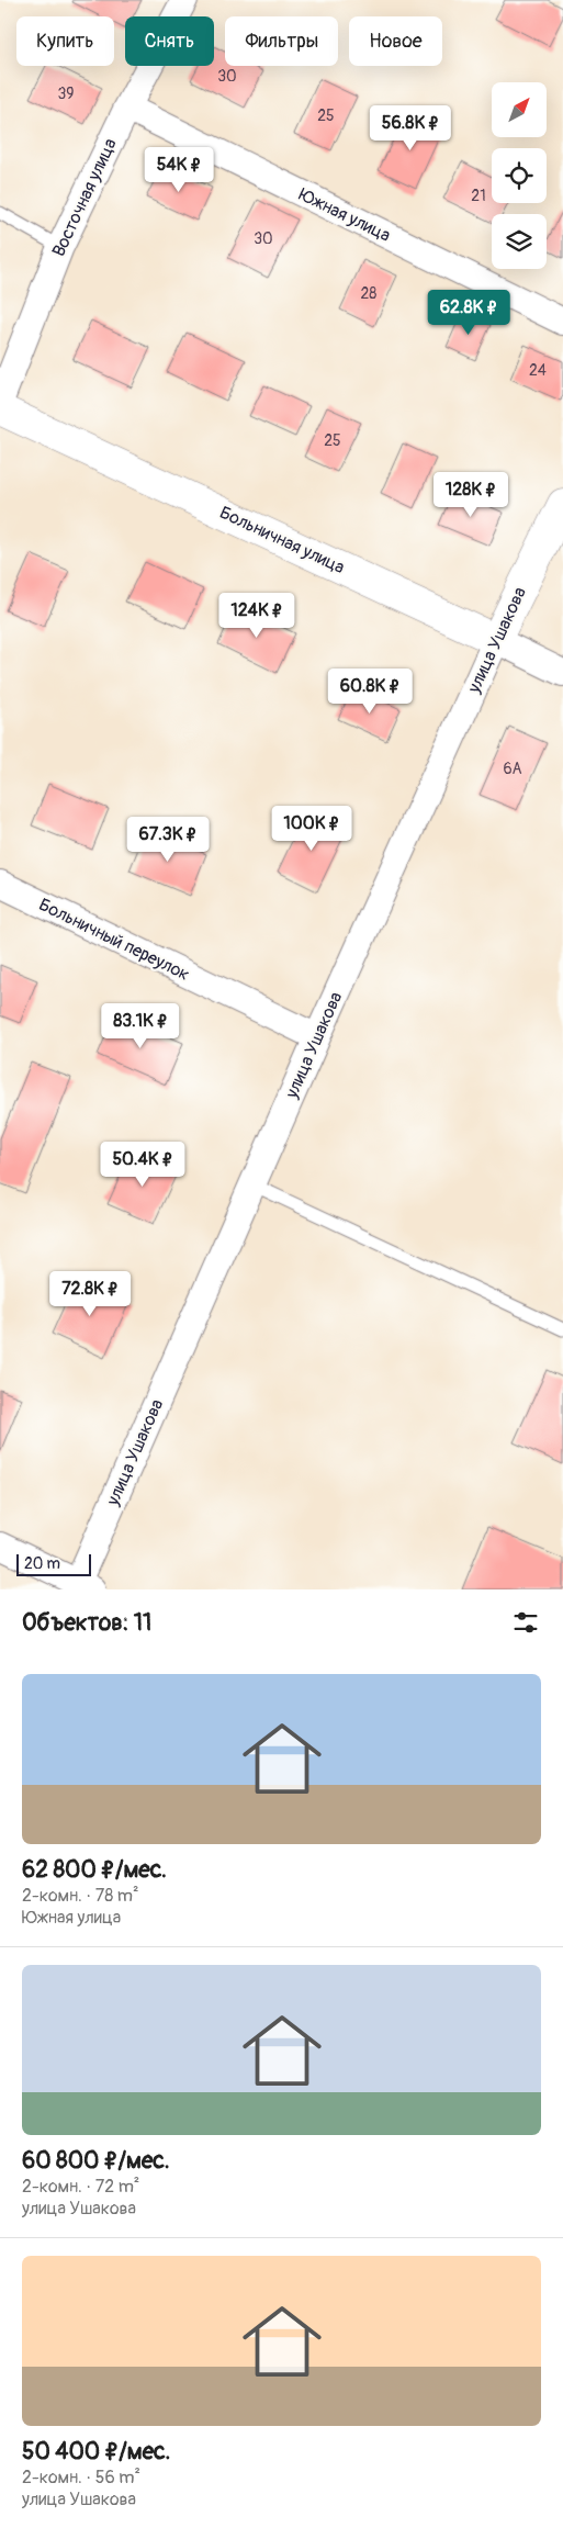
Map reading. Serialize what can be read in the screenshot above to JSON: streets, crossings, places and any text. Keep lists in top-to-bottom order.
{
  "streets": {
    "street": [
      "Восточная улица",
      "Южная улица",
      "Больничная улица",
      "улица Ушакова",
      "Больничный переулок"
    ]
  },
  "crossings": [
    ["Восточная улица", "Южная улица"],
    ["Больничная улица", "улица Ушакова"],
    ["улица Ушакова", "Больничный переулок"]
  ],
  "house_numbers": [
    "30",
    "39",
    "25",
    "21",
    "30",
    "28",
    "24",
    "25",
    "6А"
  ],
  "scale_bar": "20 m",
  "north": "top right",
  "page": {
    "chip": [
      "Купить",
      "Снять",
      "Фильтры",
      "Новое"
    ],
    "price": [
      "56.8K ₽",
      "54K ₽",
      "62.8K ₽",
      "128K ₽",
      "124K ₽",
      "60.8K ₽",
      "100K ₽",
      "67.3K ₽",
      "83.1K ₽",
      "50.4K ₽",
      "72.8K ₽"
    ],
    "scale": "20 m",
    "heading": "Объектов: 11",
    "list": [
      {
        "name": "62 800 ₽/мес.",
        "note": "2-комн. · 78 m² · Южная улица"
      },
      {
        "name": "60 800 ₽/мес.",
        "note": "2-комн. · 72 m² · улица Ушакова"
      },
      {
        "name": "50 400 ₽/мес.",
        "note": "2-комн. · 56 m² · улица Ушакова"
      }
    ]
  }
}
